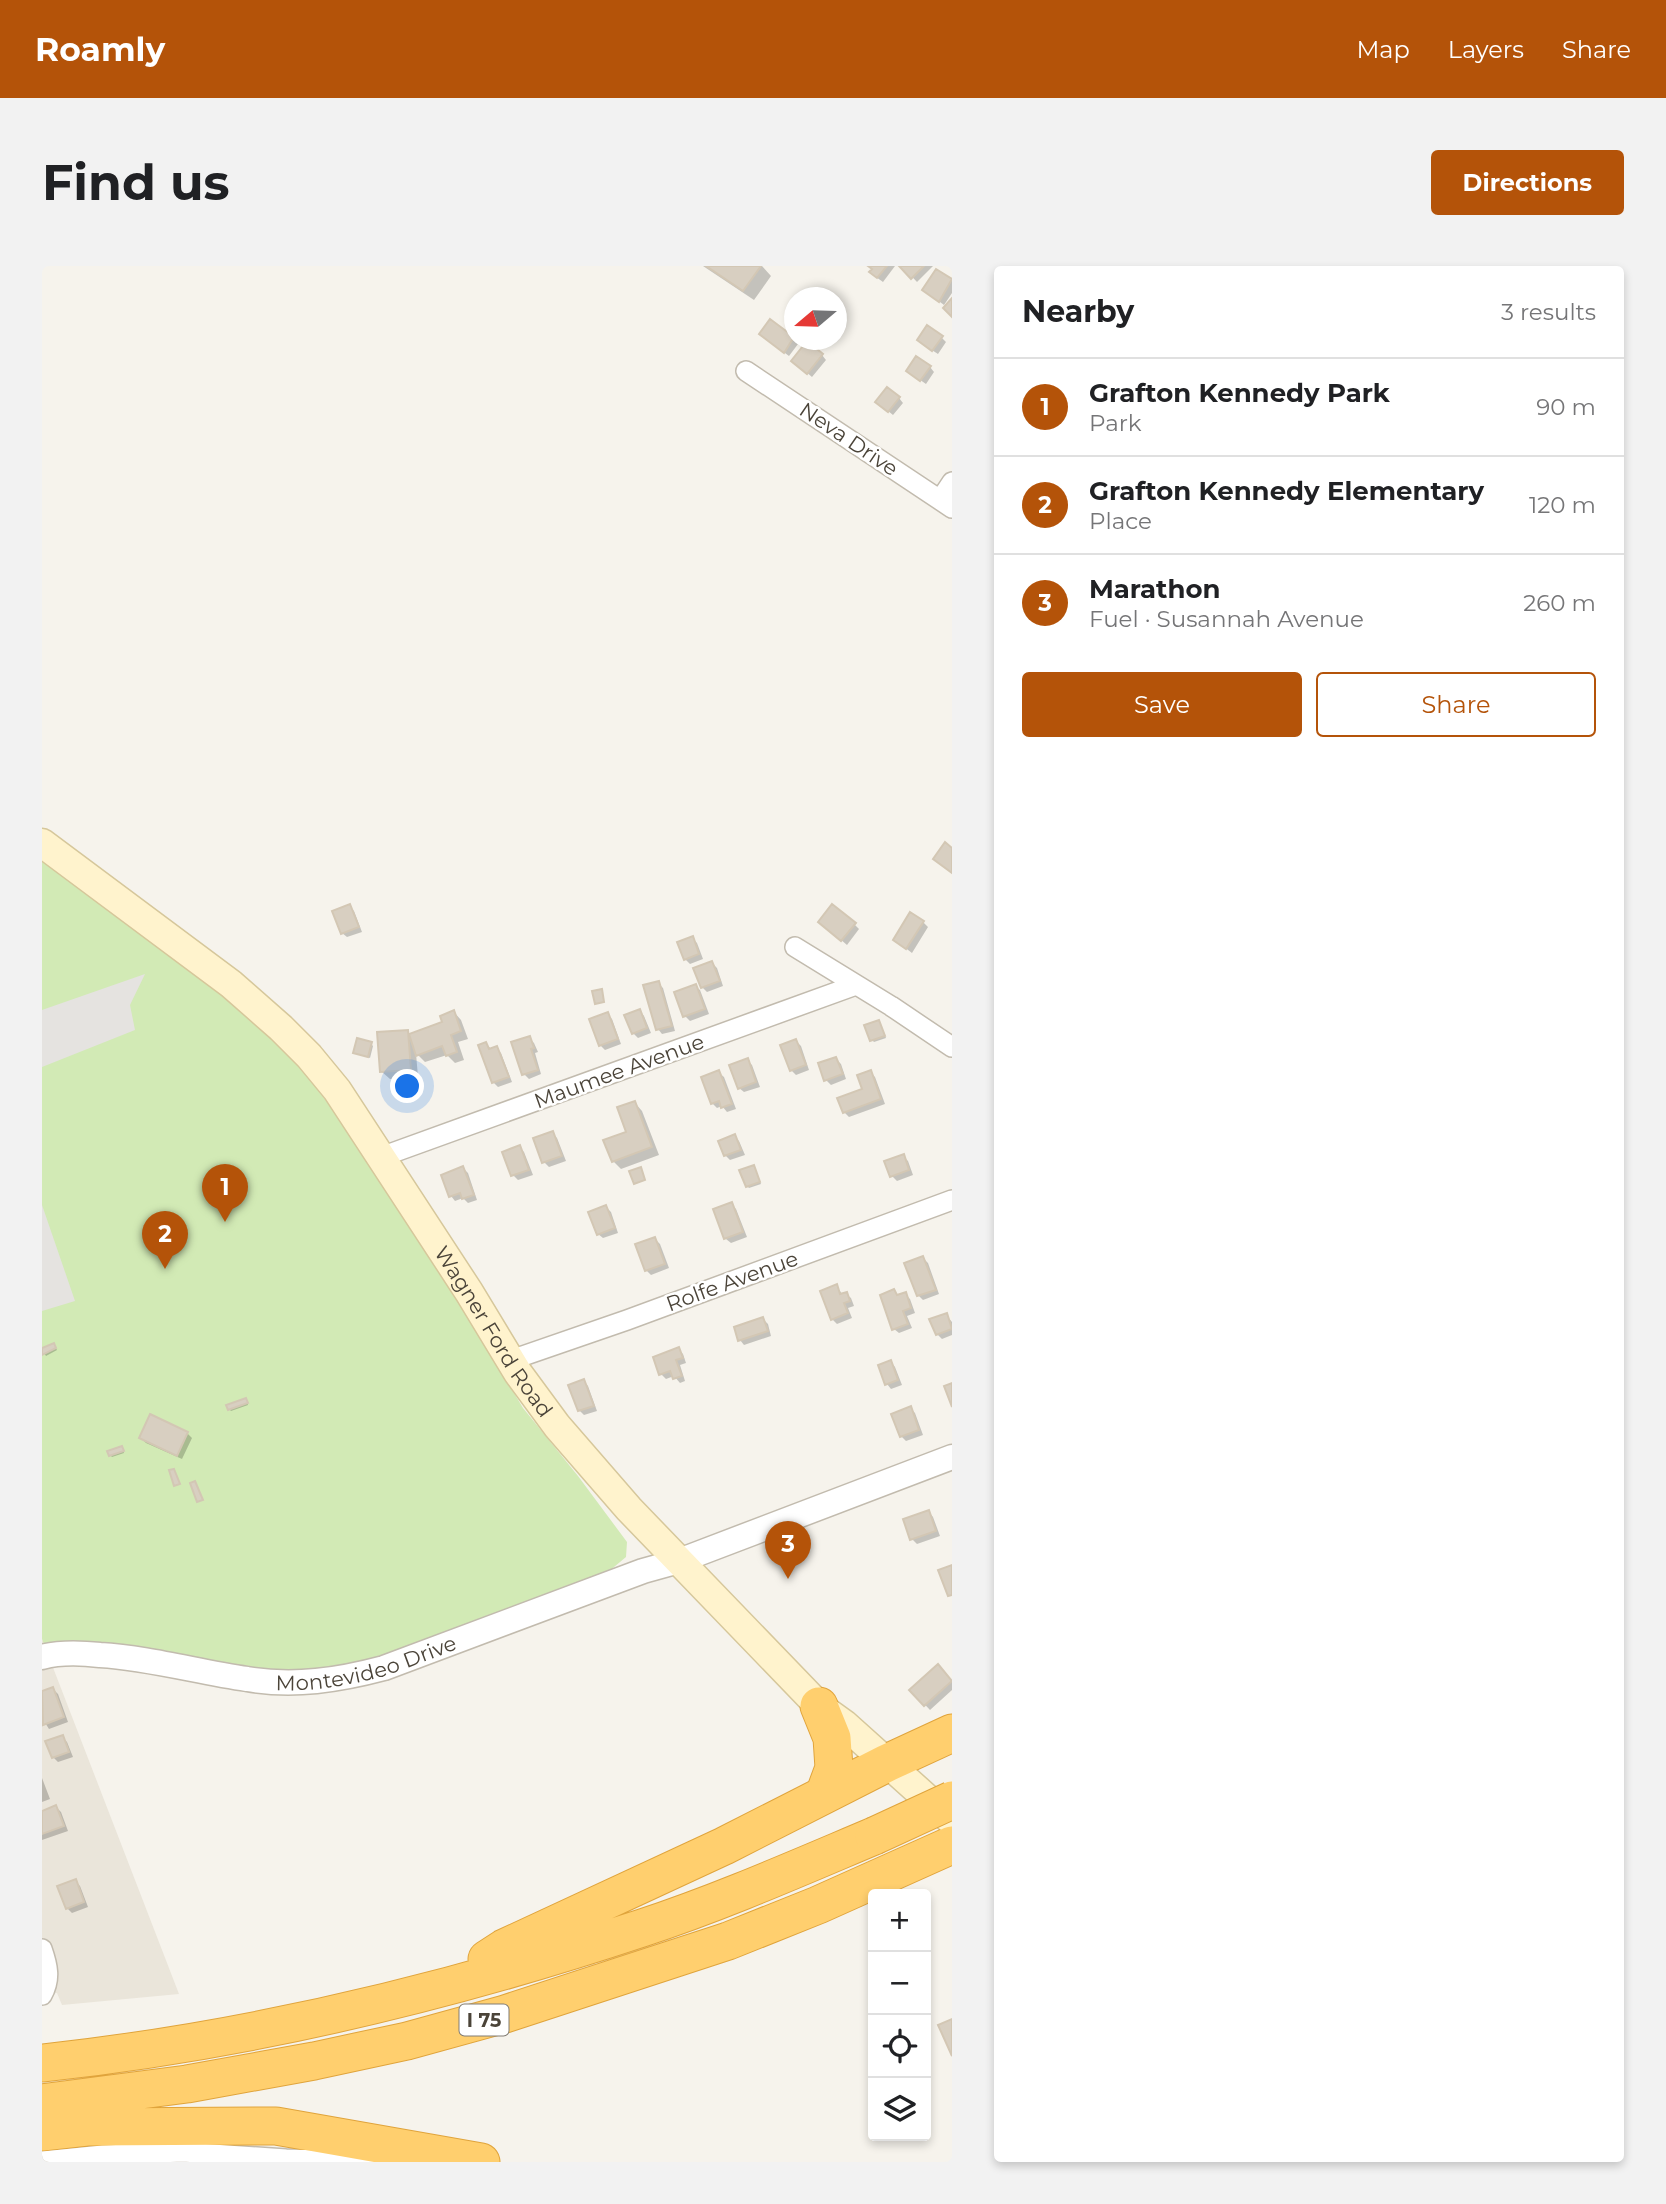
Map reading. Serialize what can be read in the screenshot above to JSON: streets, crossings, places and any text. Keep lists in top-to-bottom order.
{
  "streets": {
    "highway": ["I 75"],
    "main road": ["Wagner Ford Road"],
    "street": [
      "Neva Drive",
      "Maumee Avenue",
      "Rolfe Avenue",
      "Montevideo Drive"
    ]
  },
  "crossings": [
    ["Maumee Avenue", "Wagner Ford Road"],
    ["Rolfe Avenue", "Wagner Ford Road"],
    ["Wagner Ford Road", "Montevideo Drive"]
  ],
  "north": "left",
  "page": {
    "header": "Roamly",
    "nav": ["Map", "Layers", "Share"],
    "buttons": [
      "Directions",
      ["Save", "Share"]
    ],
    "title": "Find us",
    "heading": ["Nearby", "3 results"],
    "list": [
      {
        "mark": "1",
        "name": "Grafton Kennedy Park",
        "note": "Park",
        "value": "90 m"
      },
      {
        "mark": "2",
        "name": "Grafton Kennedy Elementary",
        "note": "Place",
        "value": "120 m"
      },
      {
        "mark": "3",
        "name": "Marathon",
        "note": "Fuel · Susannah Avenue",
        "value": "260 m"
      }
    ],
    "pins": ["1", "2", "3"],
    "map_buttons": ["+", "−"]
  }
}
